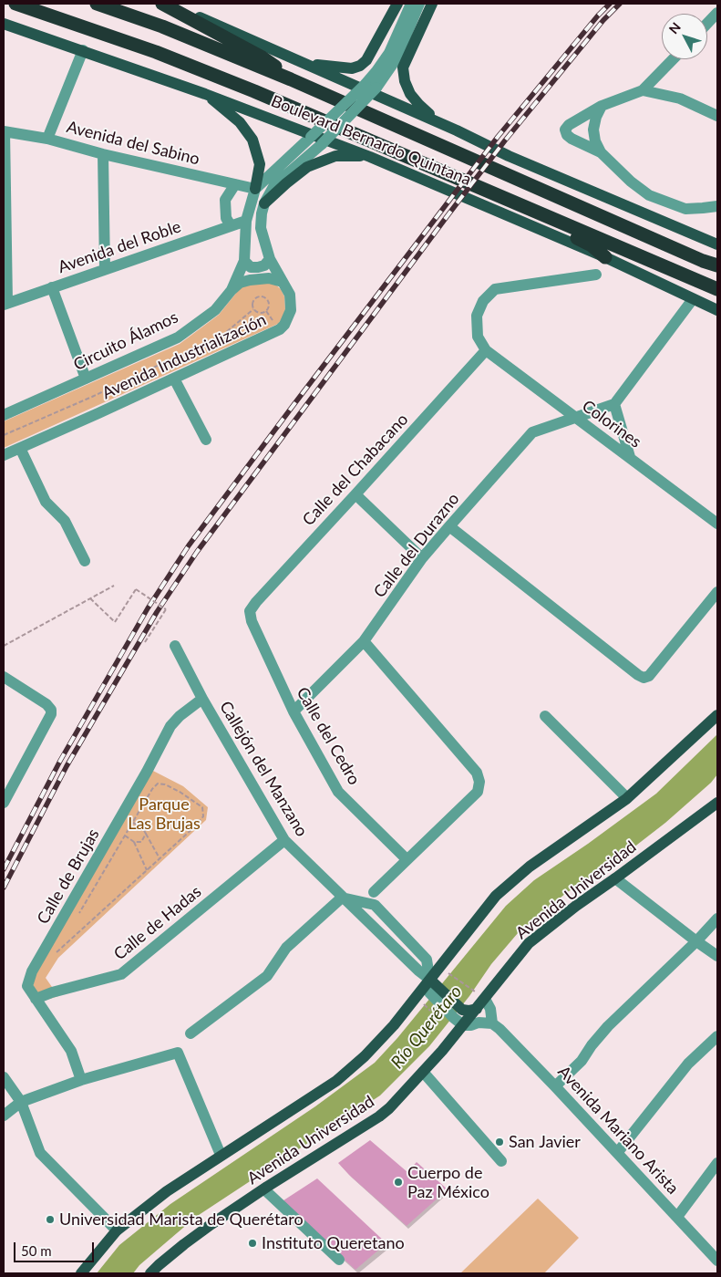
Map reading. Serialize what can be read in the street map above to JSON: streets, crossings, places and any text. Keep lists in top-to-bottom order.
{
  "streets": {
    "highway": ["Boulevard Bernardo Quintana"],
    "main road": ["Avenida Universidad"],
    "street": [
      "Avenida del Sabino",
      "Avenida del Roble",
      "Circuito Álamos",
      "Avenida Industrialización",
      "Colorines",
      "Calle del Chabacano",
      "Calle del Durazno",
      "Calle del Cedro",
      "Callejón del Manzano",
      "Calle de Brujas",
      "Calle de Hadas",
      "Avenida Mariano Arista"
    ]
  },
  "crossings": [
    ["Avenida del Sabino", "Circuito Álamos"],
    ["Avenida del Roble", "Circuito Álamos"],
    ["Colorines", "Calle del Chabacano"],
    ["Colorines", "Calle del Durazno"],
    ["Calle del Chabacano", "Calle del Cedro"],
    ["Calle del Durazno", "Calle del Cedro"],
    ["Callejón del Manzano", "Calle de Brujas"],
    ["Callejón del Manzano", "Calle de Hadas"],
    ["Calle de Brujas", "Calle de Hadas"]
  ],
  "water": ["Río Querétaro"],
  "parks": ["Parque Las Brujas"],
  "places": [
    "San Javier",
    "Cuerpo de Paz México",
    "Universidad Marista de Querétaro",
    "Instituto Queretano"
  ],
  "scale_bar": "50 m",
  "north": "top left"
}
